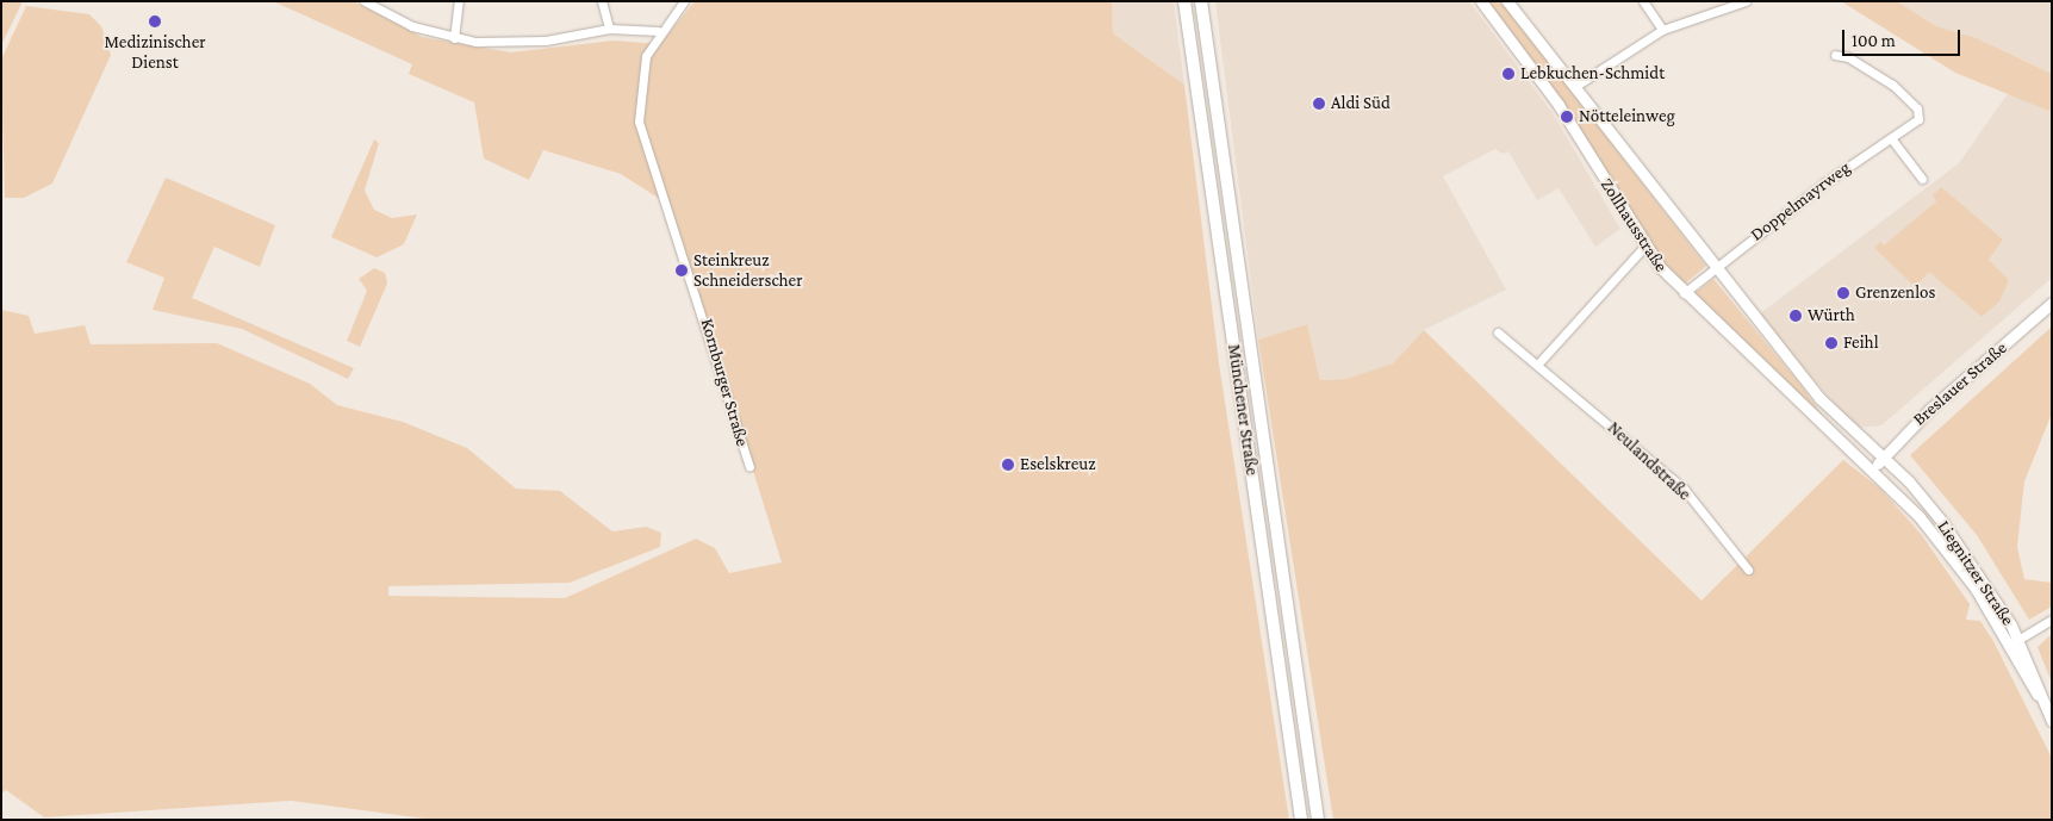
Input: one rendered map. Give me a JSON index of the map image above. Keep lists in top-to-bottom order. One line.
{"streets":{"main road":["Zollhausstraße","Breslauer Straße","Münchener Straße","Liegnitzer Straße"],"street":["Doppelmayrweg","Kornburger Straße","Neulandstraße"]},"crossings":[["Doppelmayrweg","Zollhausstraße"],["Zollhausstraße","Breslauer Straße"],["Zollhausstraße","Liegnitzer Straße"],["Breslauer Straße","Liegnitzer Straße"]],"places":["Medizinischer Dienst","Lebkuchen-Schmidt","Aldi Süd","Nötteleinweg","Steinkreuz Schneiderscher","Grenzenlos","Würth","Feihl","Eselskreuz"],"scale_bar":"100 m"}
